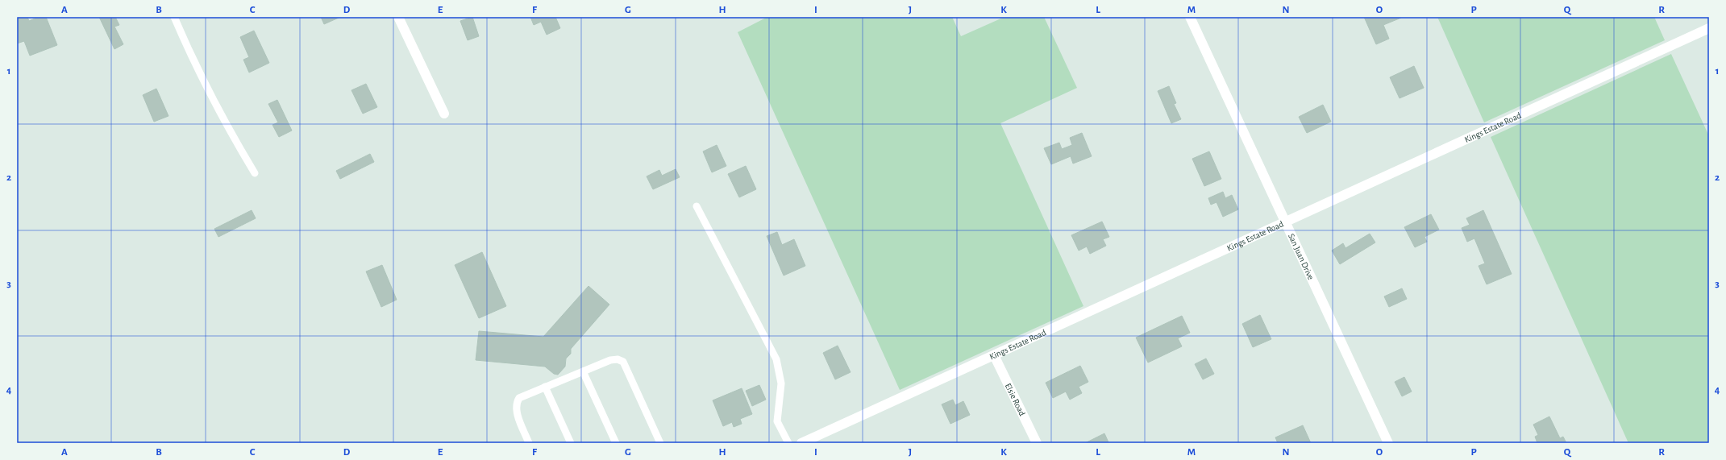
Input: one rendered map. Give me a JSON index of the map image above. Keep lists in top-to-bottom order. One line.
{"streets":{"street":["Kings Estate Road","San Juan Drive","Elsie Road"]},"crossings":[["Kings Estate Road","San Juan Drive"],["Kings Estate Road","Elsie Road"]],"grid":{"columns":["A","B","C","D","E","F","G","H","I","J","K","L","M","N","O","P","Q","R"],"rows":["1","2","3","4"]}}
